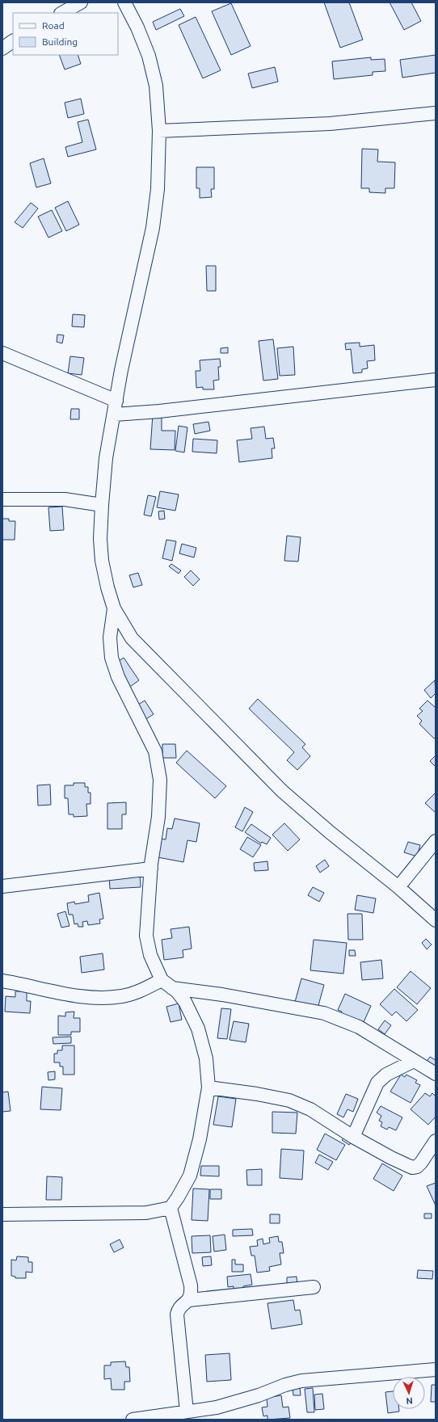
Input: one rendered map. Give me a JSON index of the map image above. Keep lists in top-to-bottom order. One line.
{"legend":["Road","Building"],"north":"bottom"}
